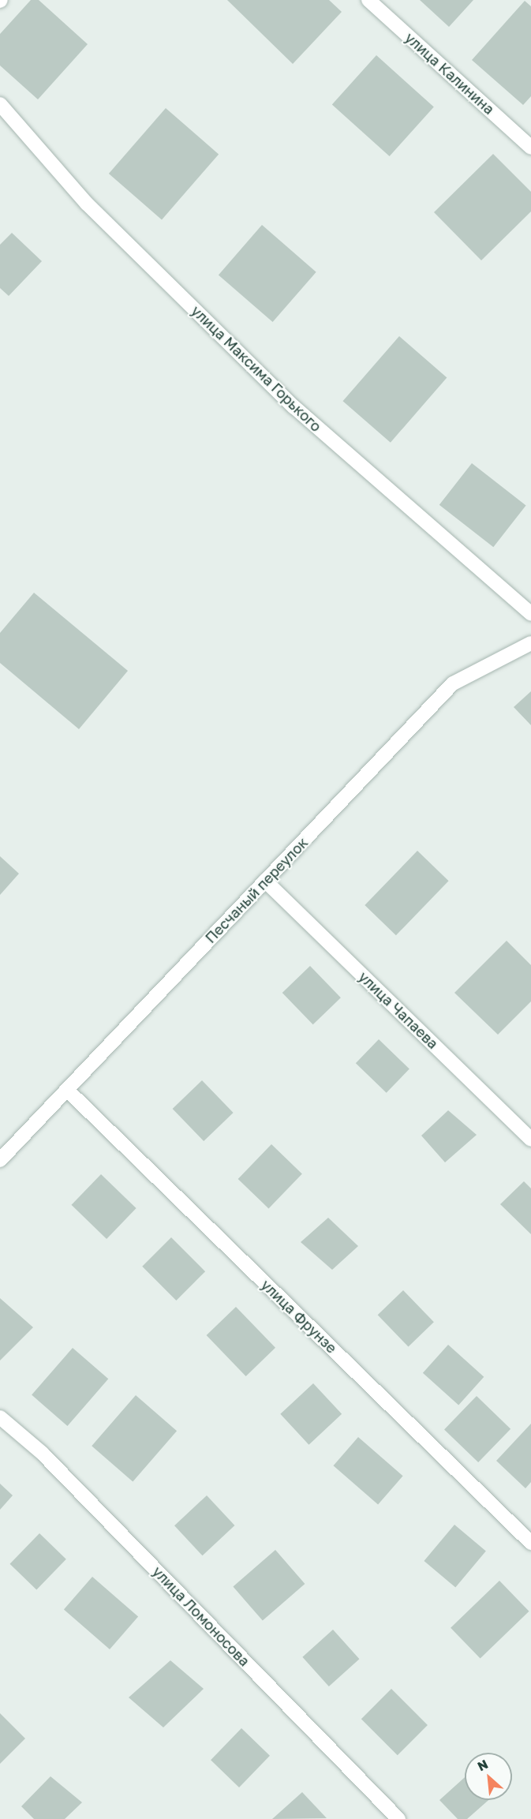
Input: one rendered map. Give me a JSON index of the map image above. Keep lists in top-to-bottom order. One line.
{"streets":{"street":["улица Калинина","улица Максима Горького","Песчаный переулок","улица Чапаева","улица Фрунзе","улица Ломоносова"]},"crossings":[["Песчаный переулок","улица Чапаева"],["Песчаный переулок","улица Фрунзе"]],"north":"top left"}
